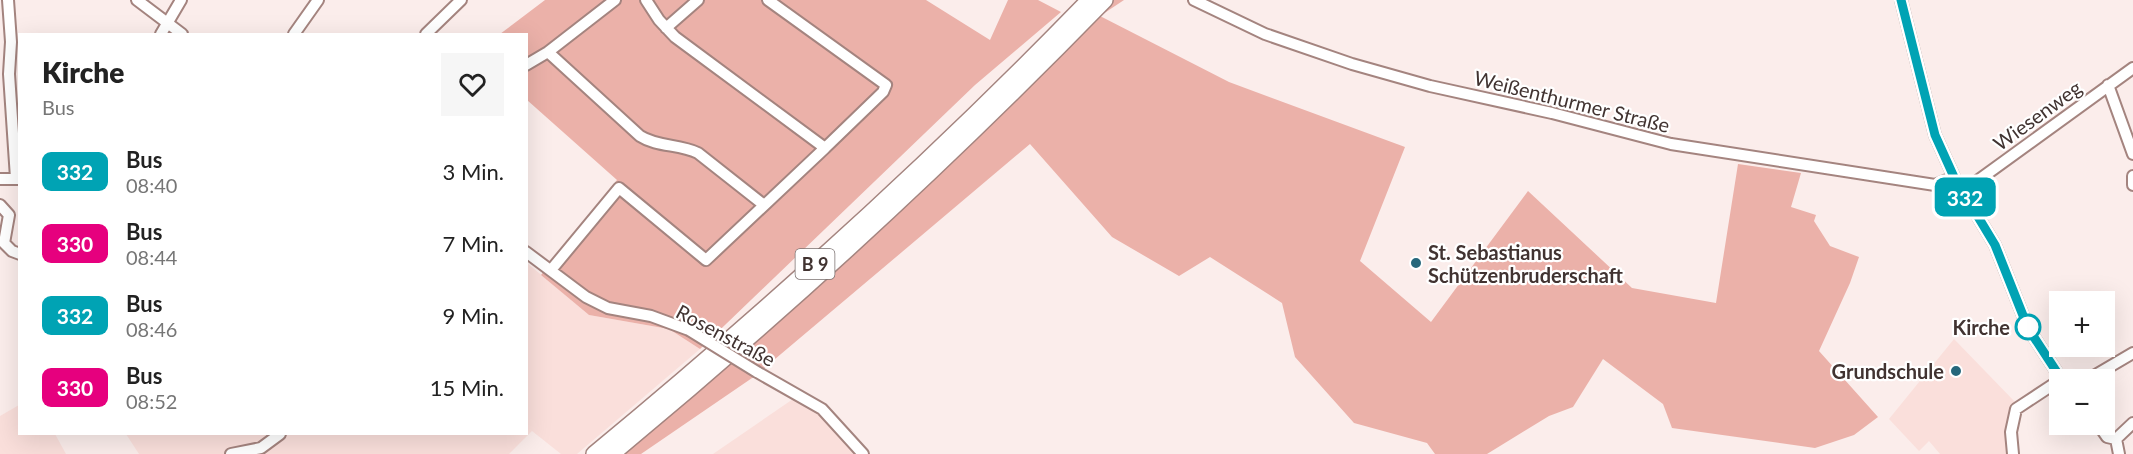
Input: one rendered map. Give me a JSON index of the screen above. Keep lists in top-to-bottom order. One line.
{"streets":{"highway":["B 9"],"street":["Weißenthurmer Straße","Wiesenweg","Rosenstraße"]},"places":["St. Sebastianus Schützenbruderschaft","Kirche","Grundschule"],"lines":["bus line 332"],"page":{"on_map":"332","heading":["Kirche","Bus"],"list":[{"mark":"332","name":"Bus","note":"08:40","value":"3 Min."},{"mark":"330","name":"Bus","note":"08:44","value":"7 Min."},{"mark":"332","name":"Bus","note":"08:46","value":"9 Min."},{"mark":"330","name":"Bus","note":"08:52","value":"15 Min."}],"map_buttons":["+","−"]}}
